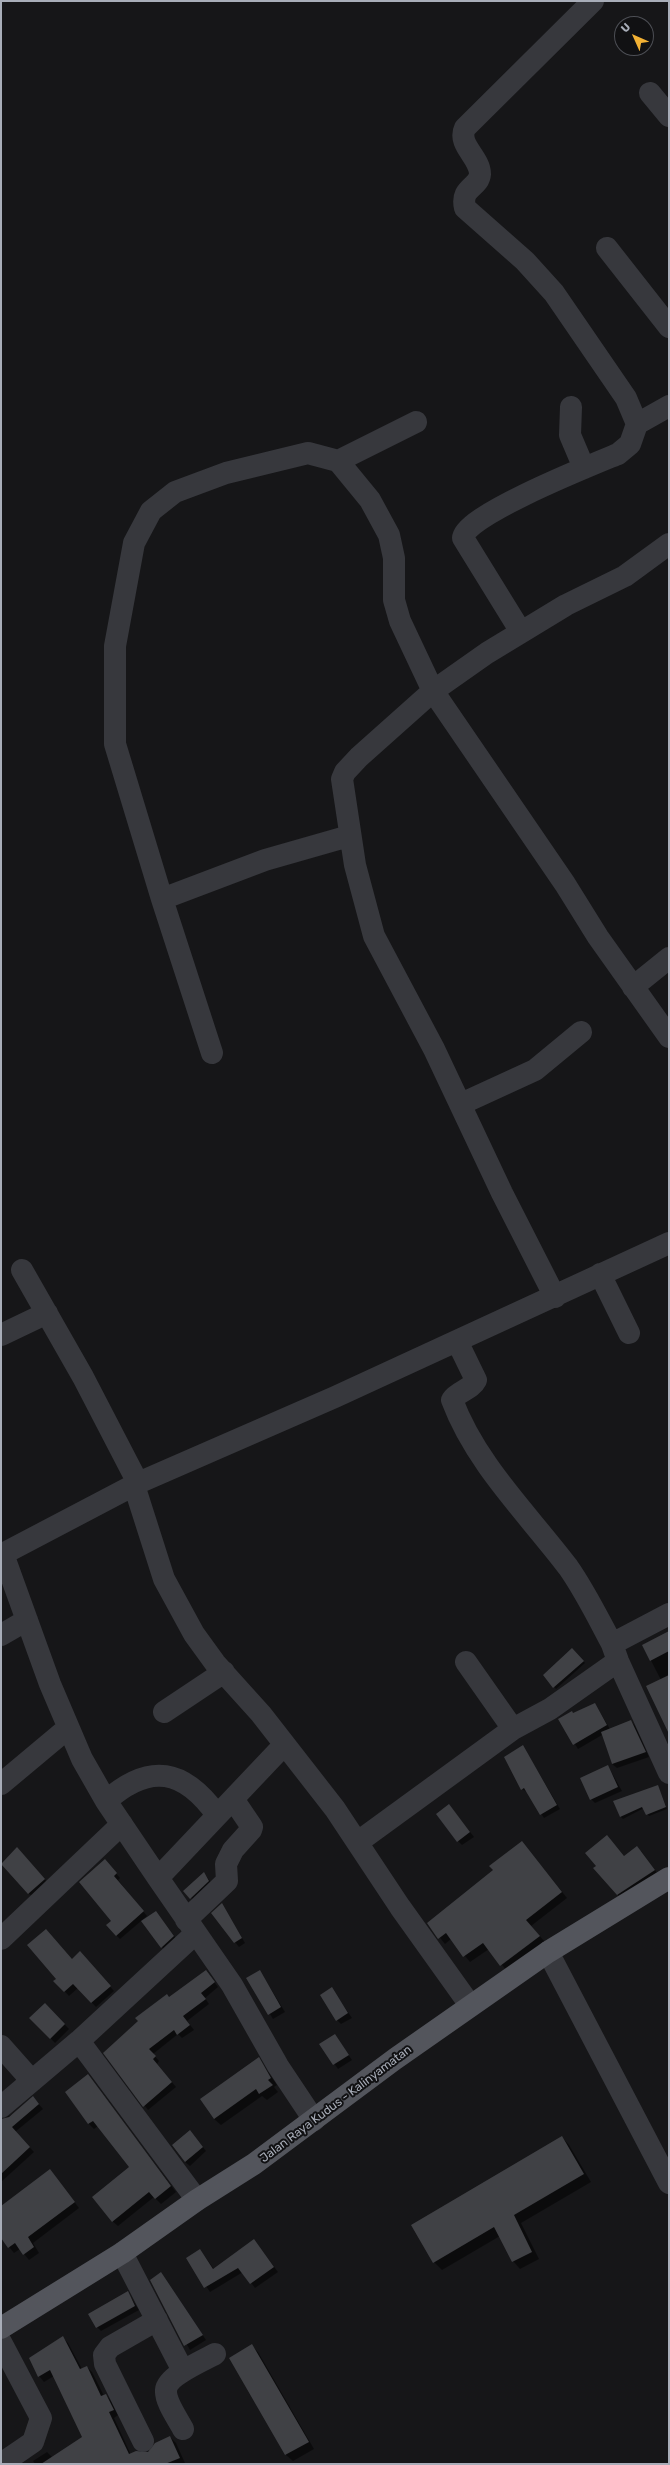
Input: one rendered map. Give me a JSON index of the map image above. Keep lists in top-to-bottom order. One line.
{"streets":{"main road":["Jalan Raya Kudus - Kalinyamatan"]},"north":"top left"}
